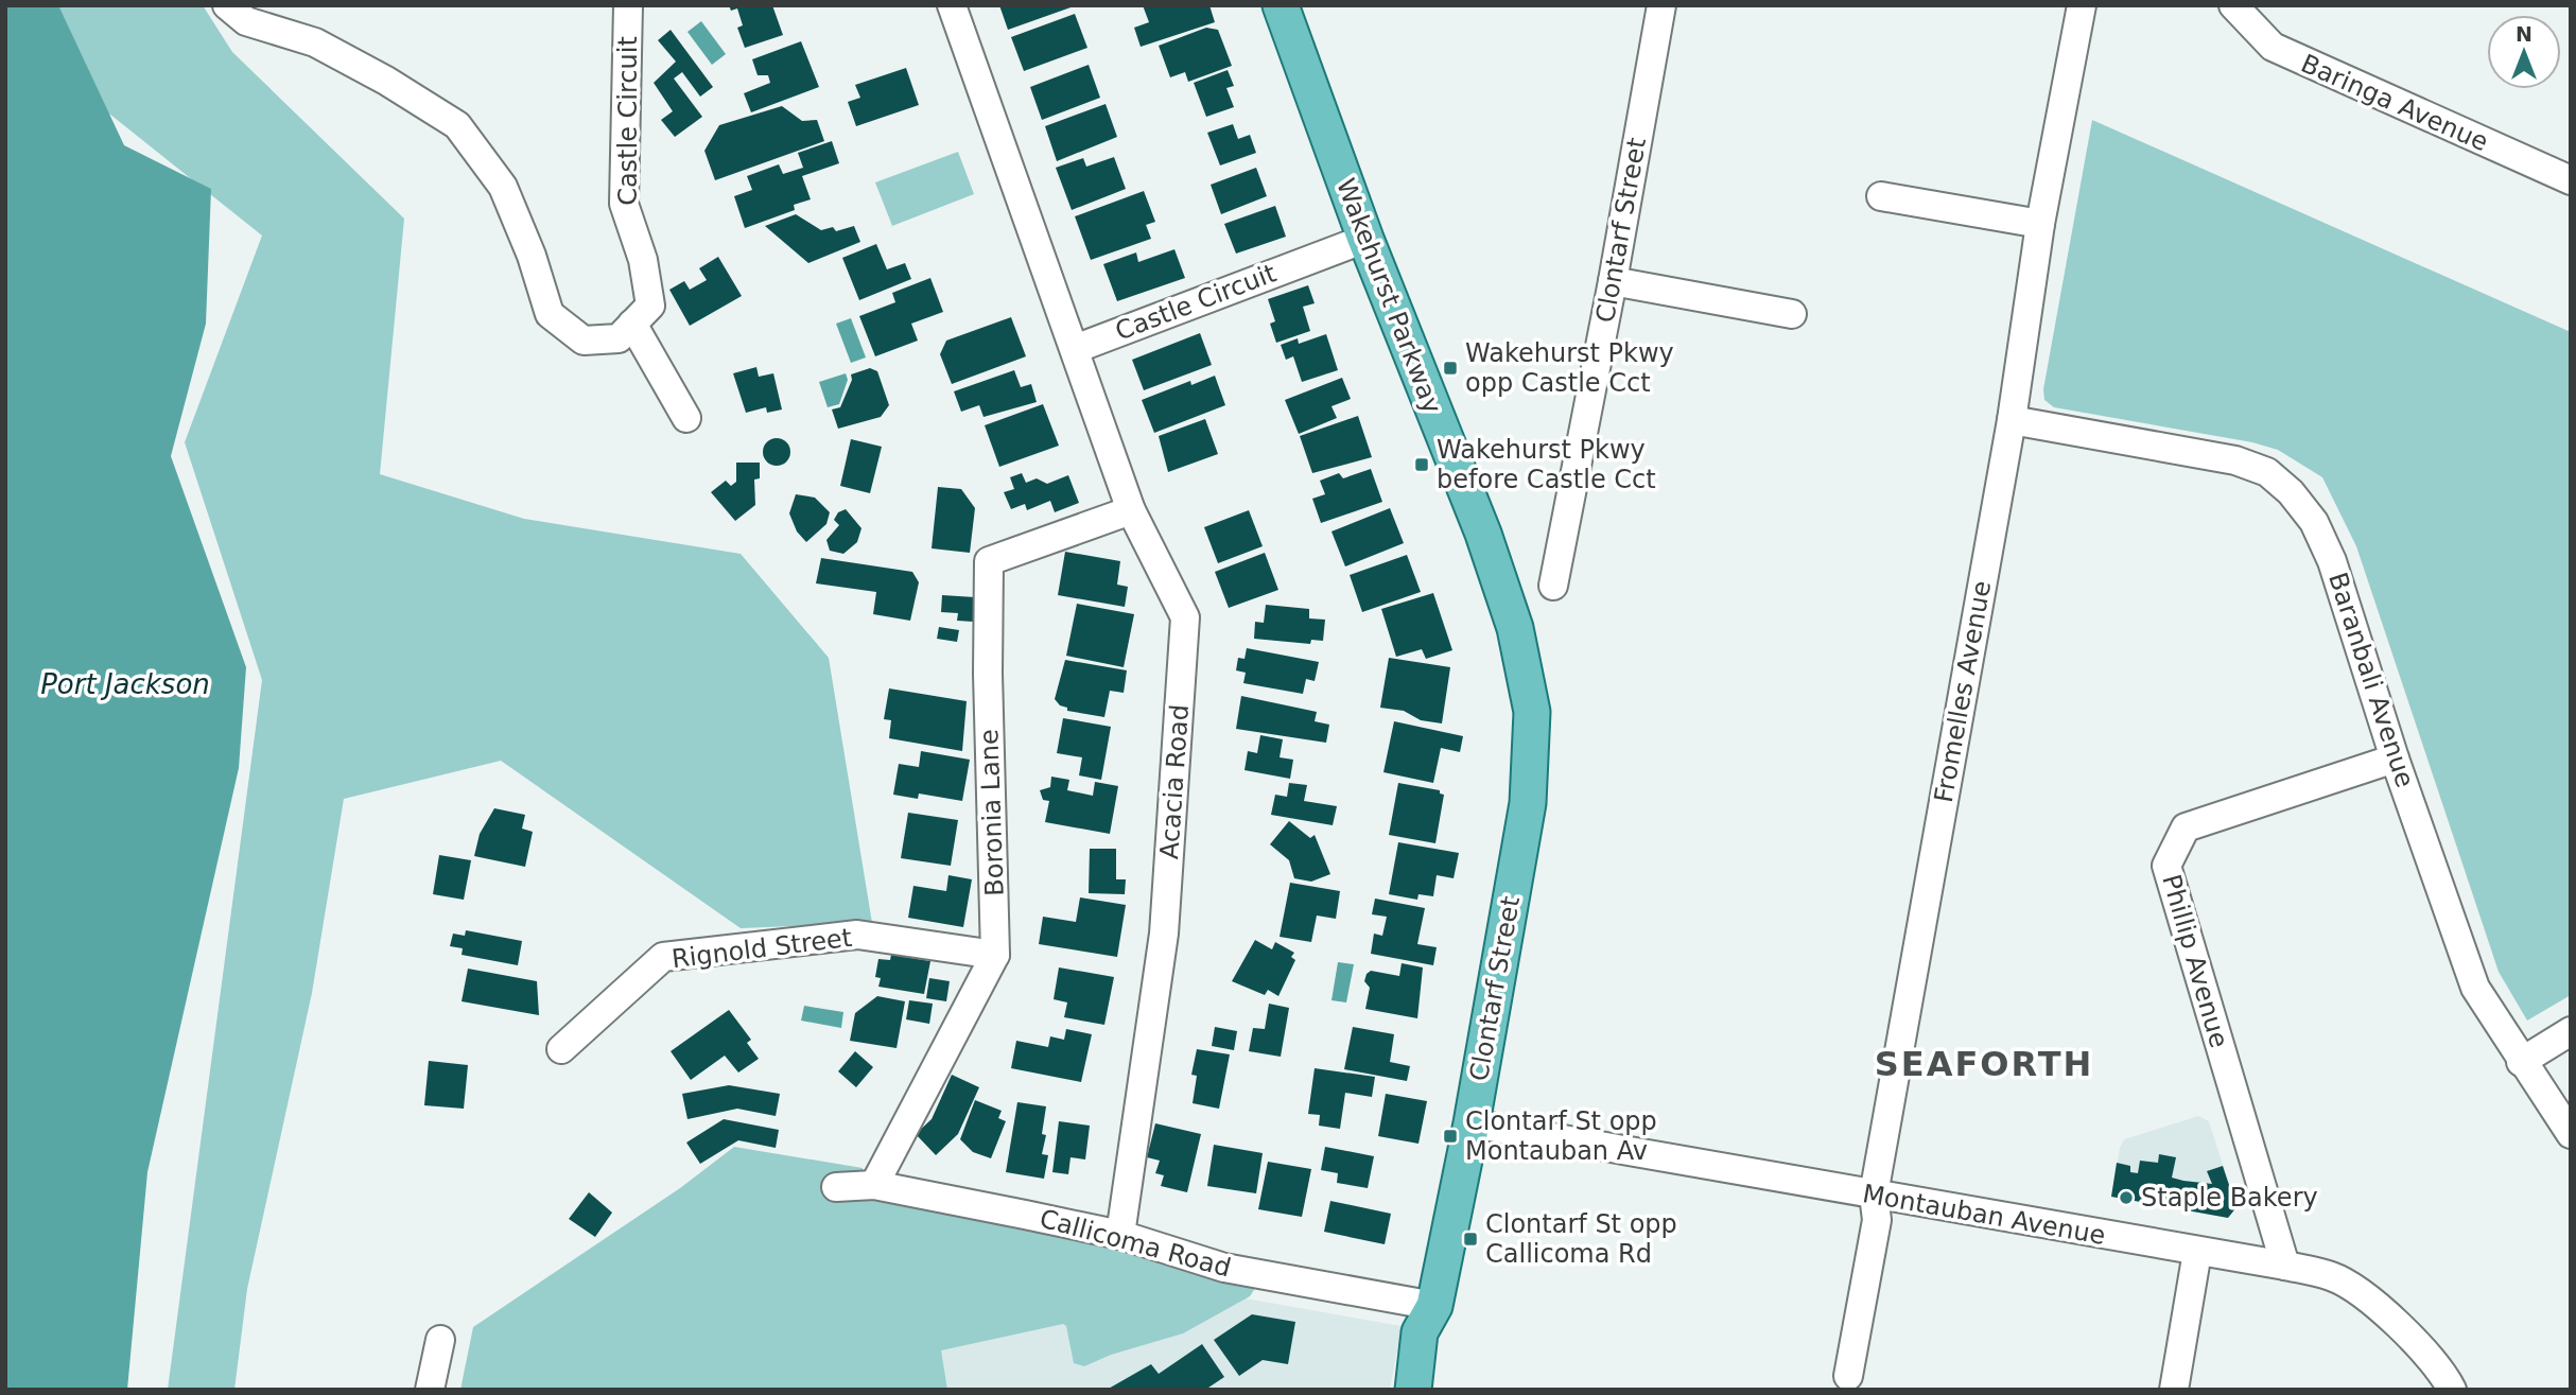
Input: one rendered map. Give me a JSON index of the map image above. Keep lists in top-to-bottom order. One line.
{"streets":{"main road":["Clontarf Street","Wakehurst Parkway"],"street":["Baringa Avenue","Castle Circuit","Baranbali Avenue","Fromelles Avenue","Acacia Road","Boronia Lane","Rignold Street","Phillip Avenue","Montauban Avenue","Callicoma Road"]},"crossings":[["Castle Circuit","Wakehurst Parkway"],["Castle Circuit","Acacia Road"],["Clontarf Street","Wakehurst Parkway"],["Clontarf Street","Montauban Avenue"],["Clontarf Street","Callicoma Road"],["Baranbali Avenue","Fromelles Avenue"],["Baranbali Avenue","Phillip Avenue"],["Fromelles Avenue","Montauban Avenue"],["Acacia Road","Boronia Lane"],["Acacia Road","Callicoma Road"],["Boronia Lane","Rignold Street"],["Boronia Lane","Callicoma Road"],["Phillip Avenue","Montauban Avenue"]],"districts":["SEAFORTH"],"water":["Port Jackson"],"places":{"transit":["Wakehurst Pkwy opp Castle Cct","Wakehurst Pkwy before Castle Cct","Clontarf St opp Montauban Av","Clontarf St opp Callicoma Rd"],"other":["Staple Bakery"]},"north":"top"}
